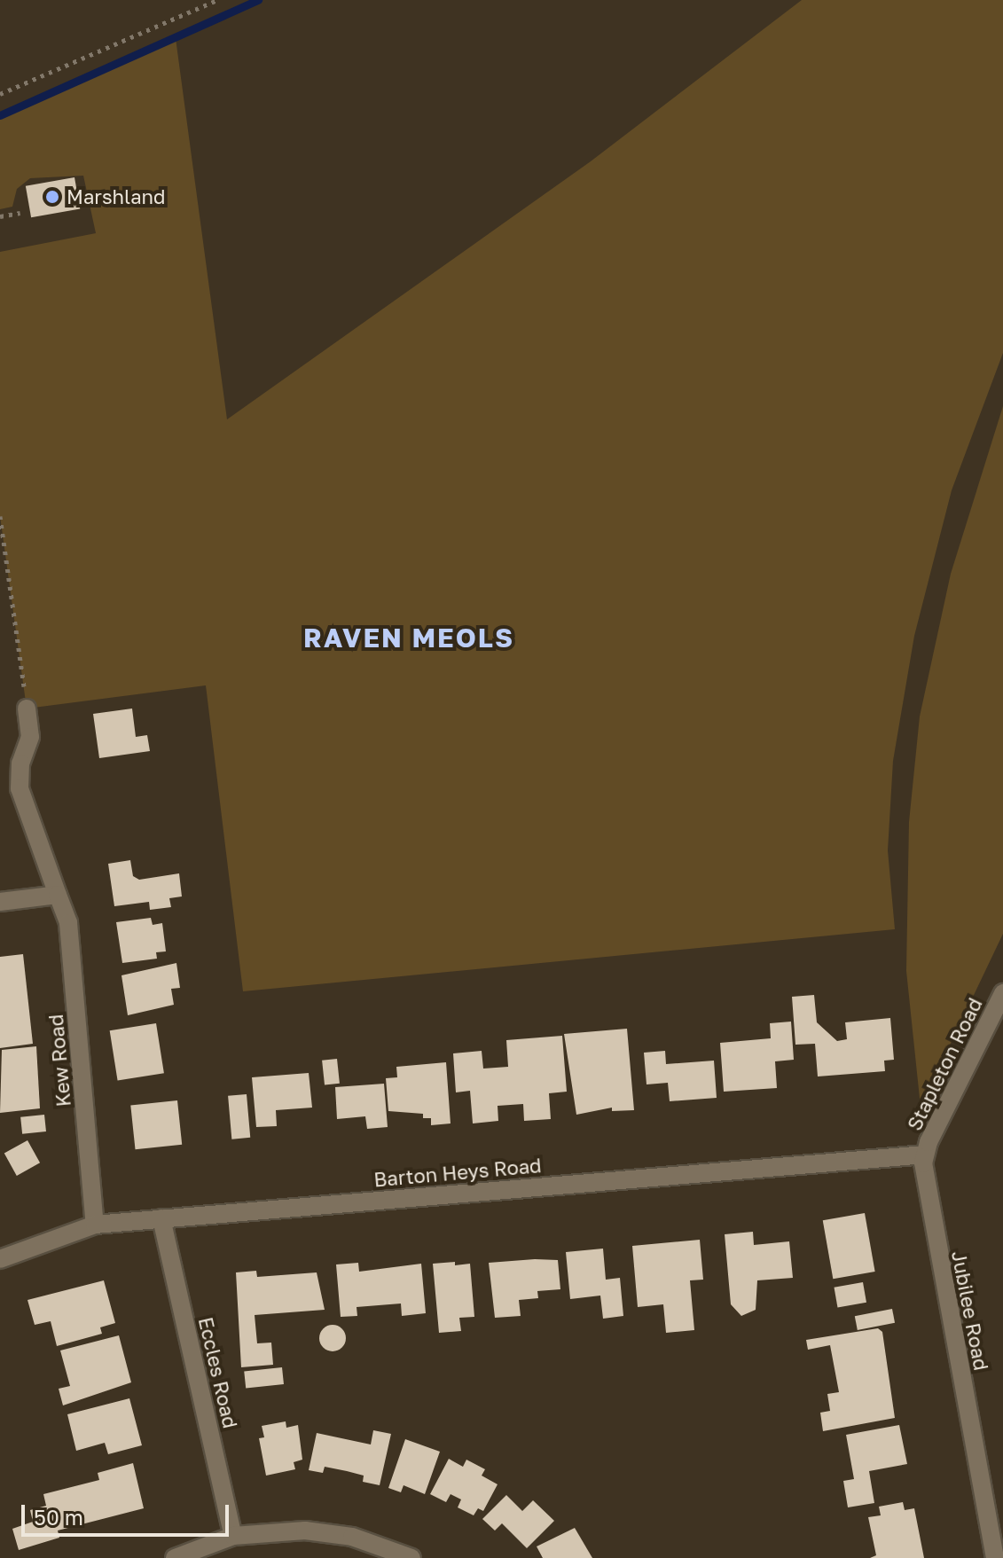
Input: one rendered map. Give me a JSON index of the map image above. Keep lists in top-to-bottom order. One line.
{"streets":{"street":["Kew Road","Stapleton Road","Barton Heys Road","Jubilee Road","Eccles Road"]},"crossings":[["Kew Road","Barton Heys Road"],["Stapleton Road","Barton Heys Road"],["Stapleton Road","Jubilee Road"],["Barton Heys Road","Jubilee Road"],["Barton Heys Road","Eccles Road"]],"districts":["RAVEN MEOLS"],"places":["Marshland"],"scale_bar":"50 m"}
